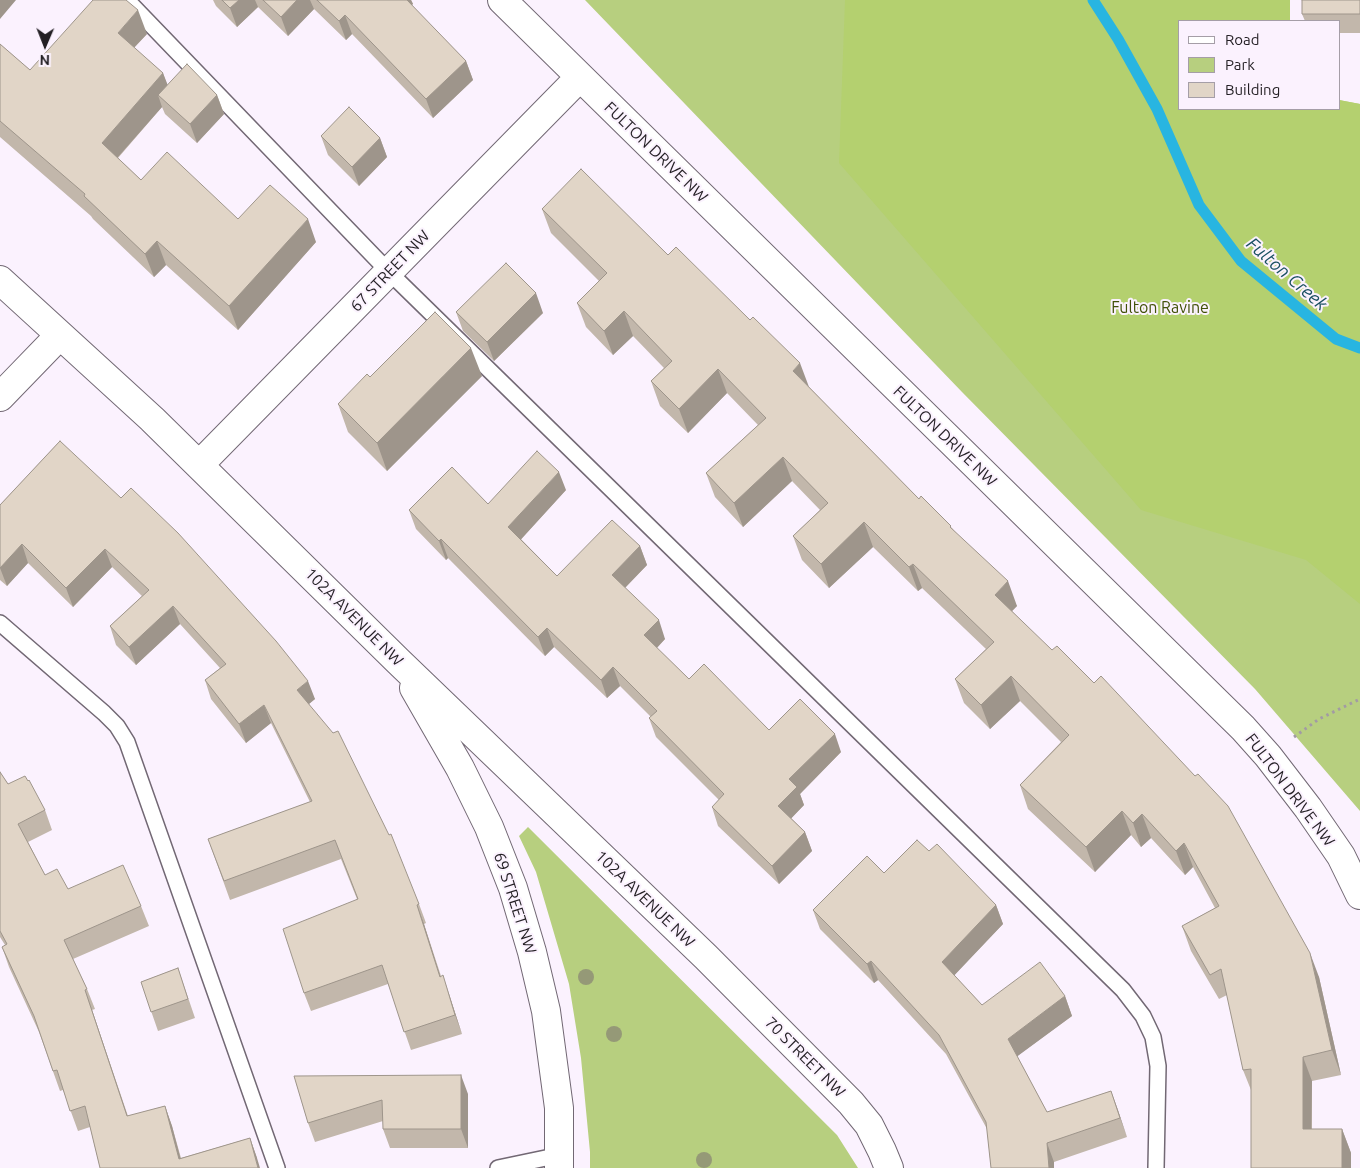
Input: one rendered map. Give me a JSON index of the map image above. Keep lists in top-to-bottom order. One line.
{"streets":{"street":["FULTON DRIVE NW","67 STREET NW","102A AVENUE NW","69 STREET NW","70 STREET NW"]},"crossings":[["FULTON DRIVE NW","67 STREET NW"],["67 STREET NW","102A AVENUE NW"],["102A AVENUE NW","69 STREET NW"],["102A AVENUE NW","70 STREET NW"]],"water":["Fulton Creek"],"parks":["Fulton Ravine"],"legend":["Road","Park","Building"],"north":"bottom"}
